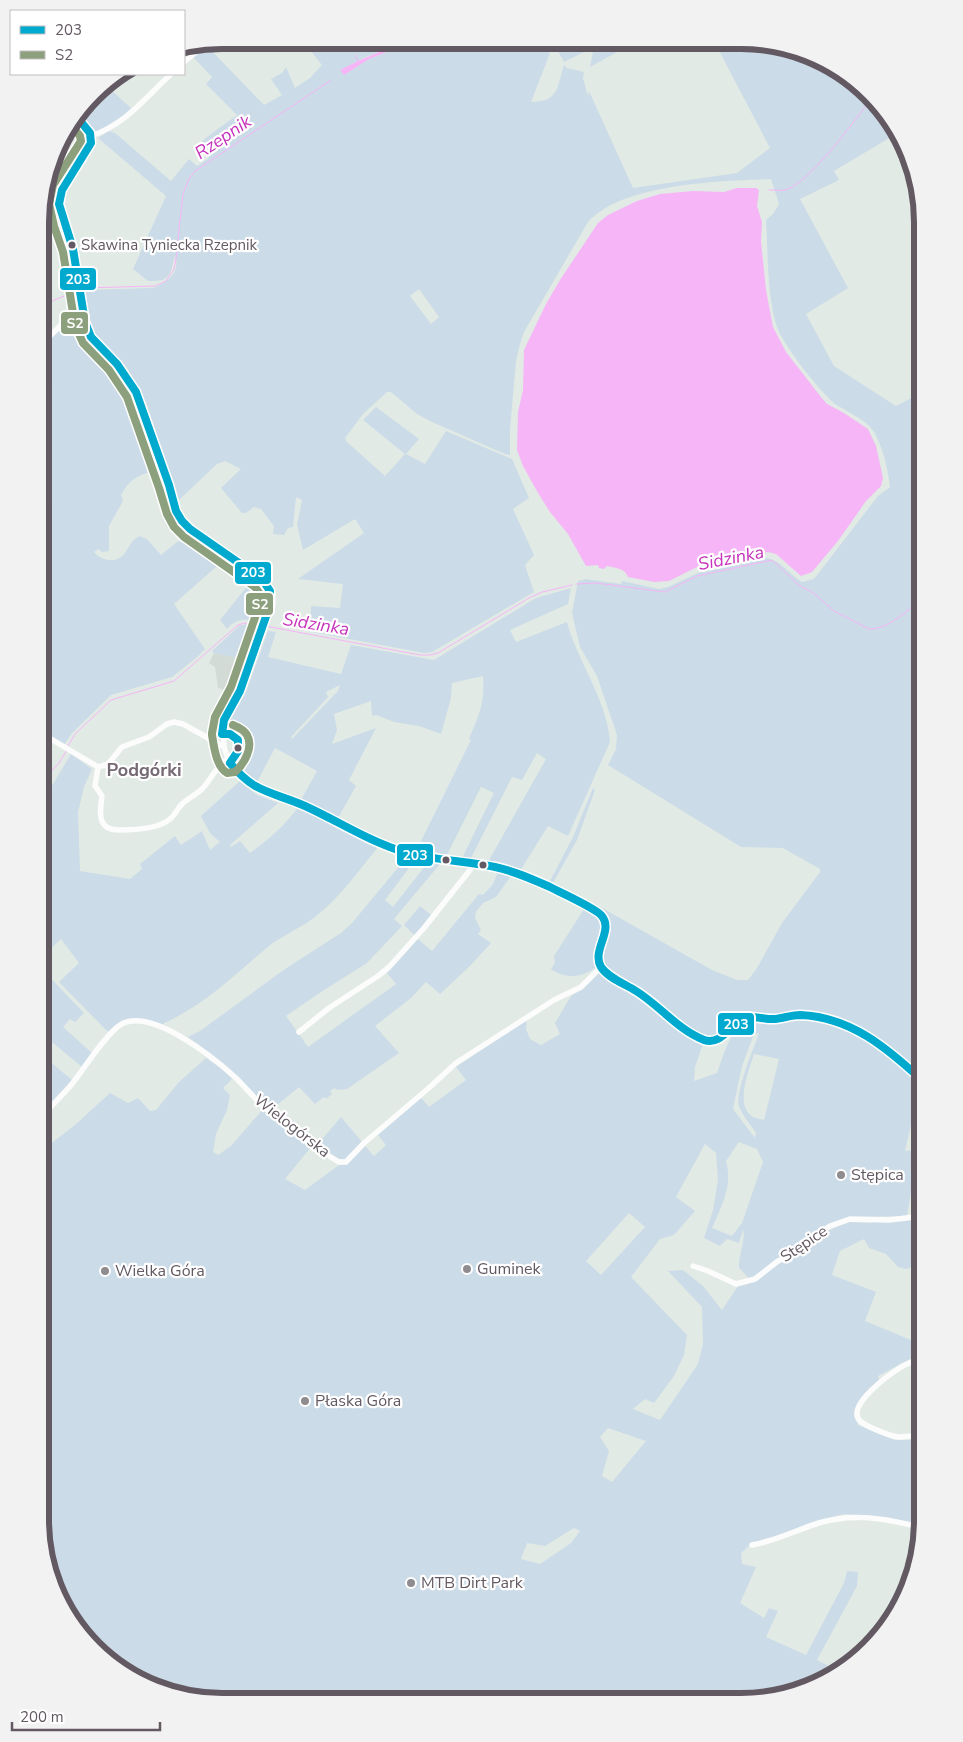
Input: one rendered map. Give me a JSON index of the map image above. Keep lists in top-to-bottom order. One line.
{"streets":{"street":["Wielogórska","Stępice"]},"districts":["Podgórki"],"water":["Rzepnik","Sidzinka"],"places":["Skawina Tyniecka Rzepnik","Stępica","Guminek","Wielka Góra","Płaska Góra","MTB Dirt Park"],"lines":["transit line 203","transit line S2"],"legend":["203","S2"],"scale_bar":"200 m"}
